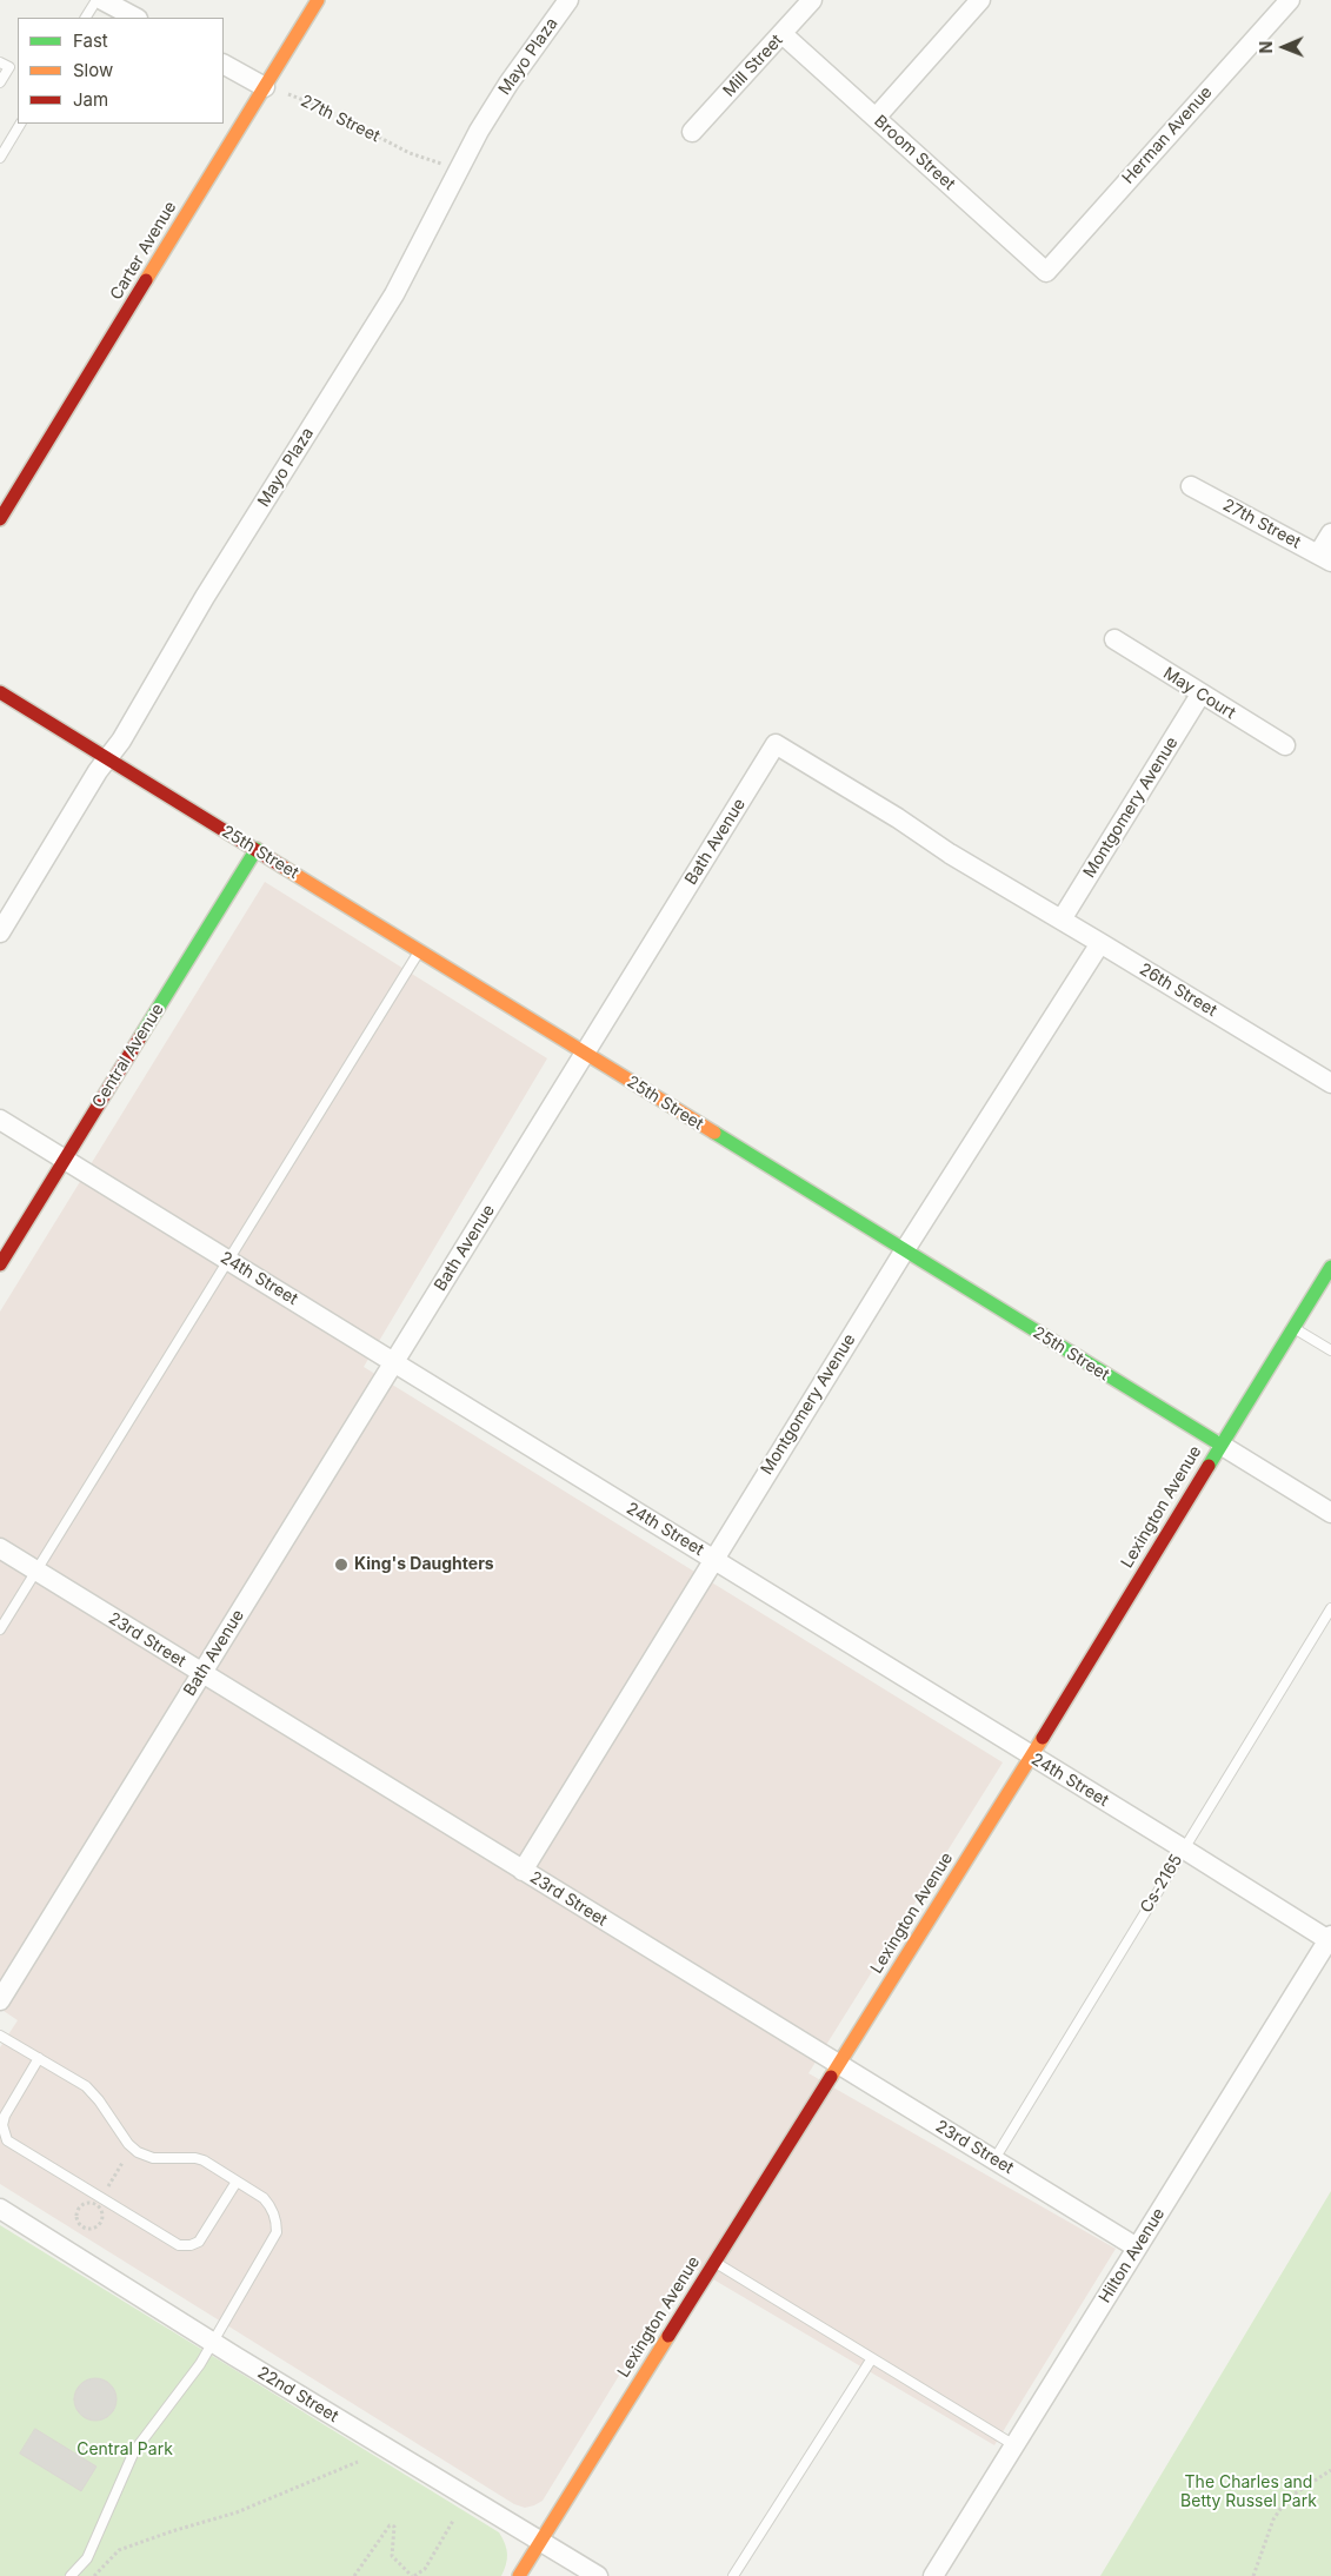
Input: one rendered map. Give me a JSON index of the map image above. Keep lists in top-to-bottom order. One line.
{"streets":{"street":["Mayo Plaza","Mill Street","27th Street","Herman Avenue","Broom Street","Carter Avenue","May Court","Montgomery Avenue","Bath Avenue","25th Street","26th Street","Central Avenue","24th Street","Lexington Avenue","23rd Street","Hilton Avenue","22nd Street"],"lane":["Cs-2165"]},"crossings":[["Mayo Plaza","27th Street"],["Mayo Plaza","25th Street"],["Mill Street","Broom Street"],["27th Street","Carter Avenue"],["Herman Avenue","Broom Street"],["May Court","Montgomery Avenue"],["Montgomery Avenue","25th Street"],["Montgomery Avenue","26th Street"],["Montgomery Avenue","24th Street"],["Montgomery Avenue","23rd Street"],["Bath Avenue","25th Street"],["Bath Avenue","26th Street"],["Bath Avenue","24th Street"],["Bath Avenue","23rd Street"],["25th Street","Central Avenue"],["25th Street","Lexington Avenue"],["Central Avenue","24th Street"],["24th Street","Lexington Avenue"],["24th Street","Cs-2165"],["24th Street","Hilton Avenue"],["Lexington Avenue","23rd Street"],["Lexington Avenue","22nd Street"],["23rd Street","Cs-2165"],["23rd Street","Hilton Avenue"]],"parks":["Central Park","The Charles and Betty Russel Park"],"places":["King's Daughters"],"legend":["Fast","Slow","Jam"],"north":"left"}
